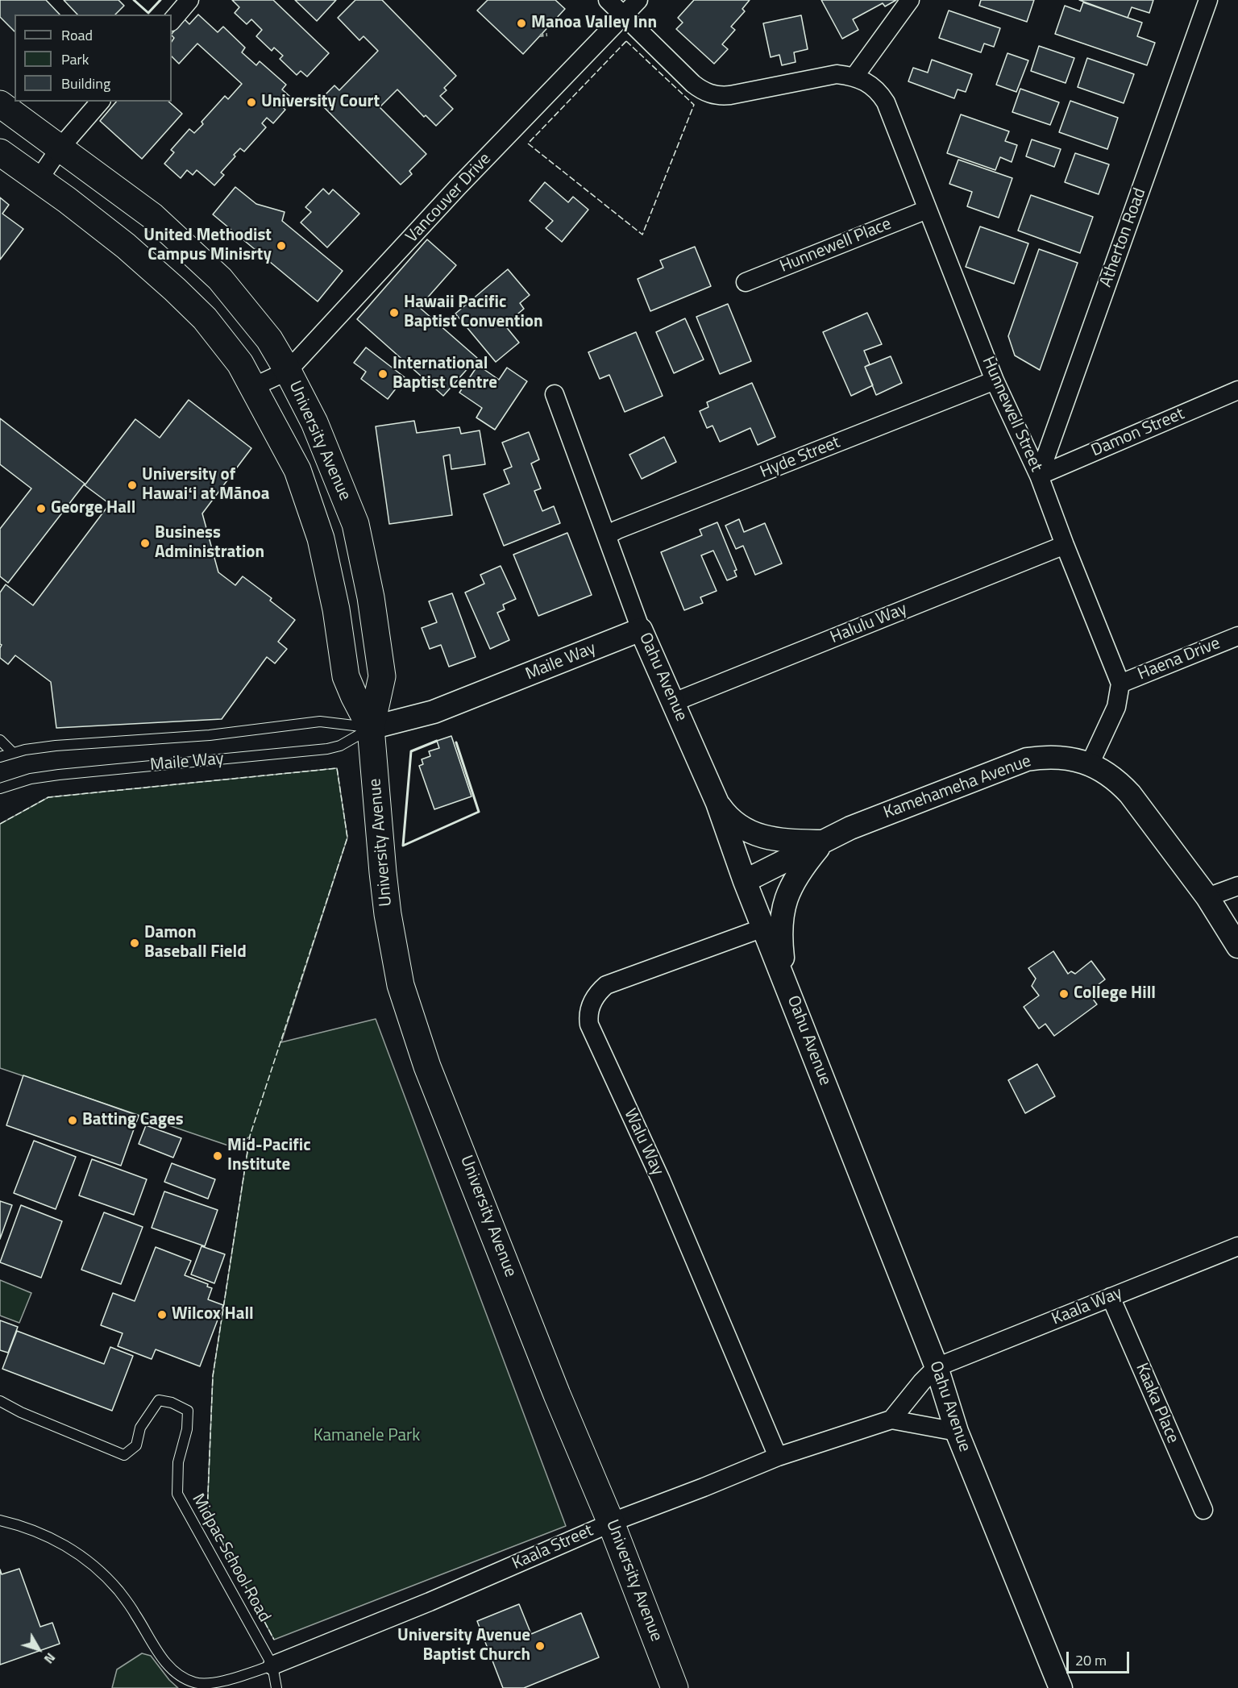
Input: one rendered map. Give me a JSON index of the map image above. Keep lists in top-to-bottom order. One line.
{"streets":{"main road":["University Avenue"],"street":["Vancouver Drive","Atherton Road","Hunnewell Place","Hunnewell Street","Damon Street","Hyde Street","Halulu Way","Haena Drive","Maile Way","Oahu Avenue","Kamehameha Avenue","Walu Way","Kaala Way","Kaaka Place","Kaala Street"],"lane":["Midpac School Road"]},"crossings":[["Vancouver Drive","Hunnewell Street"],["Vancouver Drive","University Avenue"],["Atherton Road","Hunnewell Street"],["Atherton Road","Damon Street"],["Hunnewell Place","Hunnewell Street"],["Hunnewell Street","Damon Street"],["Hunnewell Street","Hyde Street"],["Hunnewell Street","Halulu Way"],["Hunnewell Street","Haena Drive"],["University Avenue","Maile Way"],["University Avenue","Kaala Street"],["Hyde Street","Oahu Avenue"],["Halulu Way","Oahu Avenue"],["Maile Way","Oahu Avenue"],["Oahu Avenue","Kamehameha Avenue"],["Oahu Avenue","Walu Way"],["Oahu Avenue","Kaala Way"],["Oahu Avenue","Kaala Street"],["Walu Way","Kaala Street"],["Kaala Way","Kaaka Place"],["Kaala Street","Midpac School Road"]],"parks":["Kamanele Park"],"places":["Manoa Valley Inn","University Court","United Methodist Campus Minisrty","Hawaii Pacific Baptist Convention","International Baptist Centre","University of Hawaiʻi at Mānoa","George Hall","Business Administration","Damon Baseball Field","College Hill","Batting Cages","Mid-Pacific Institute","Wilcox Hall","University Avenue Baptist Church"],"legend":["Road","Park","Building"],"scale_bar":"20 m","north":"bottom right"}
